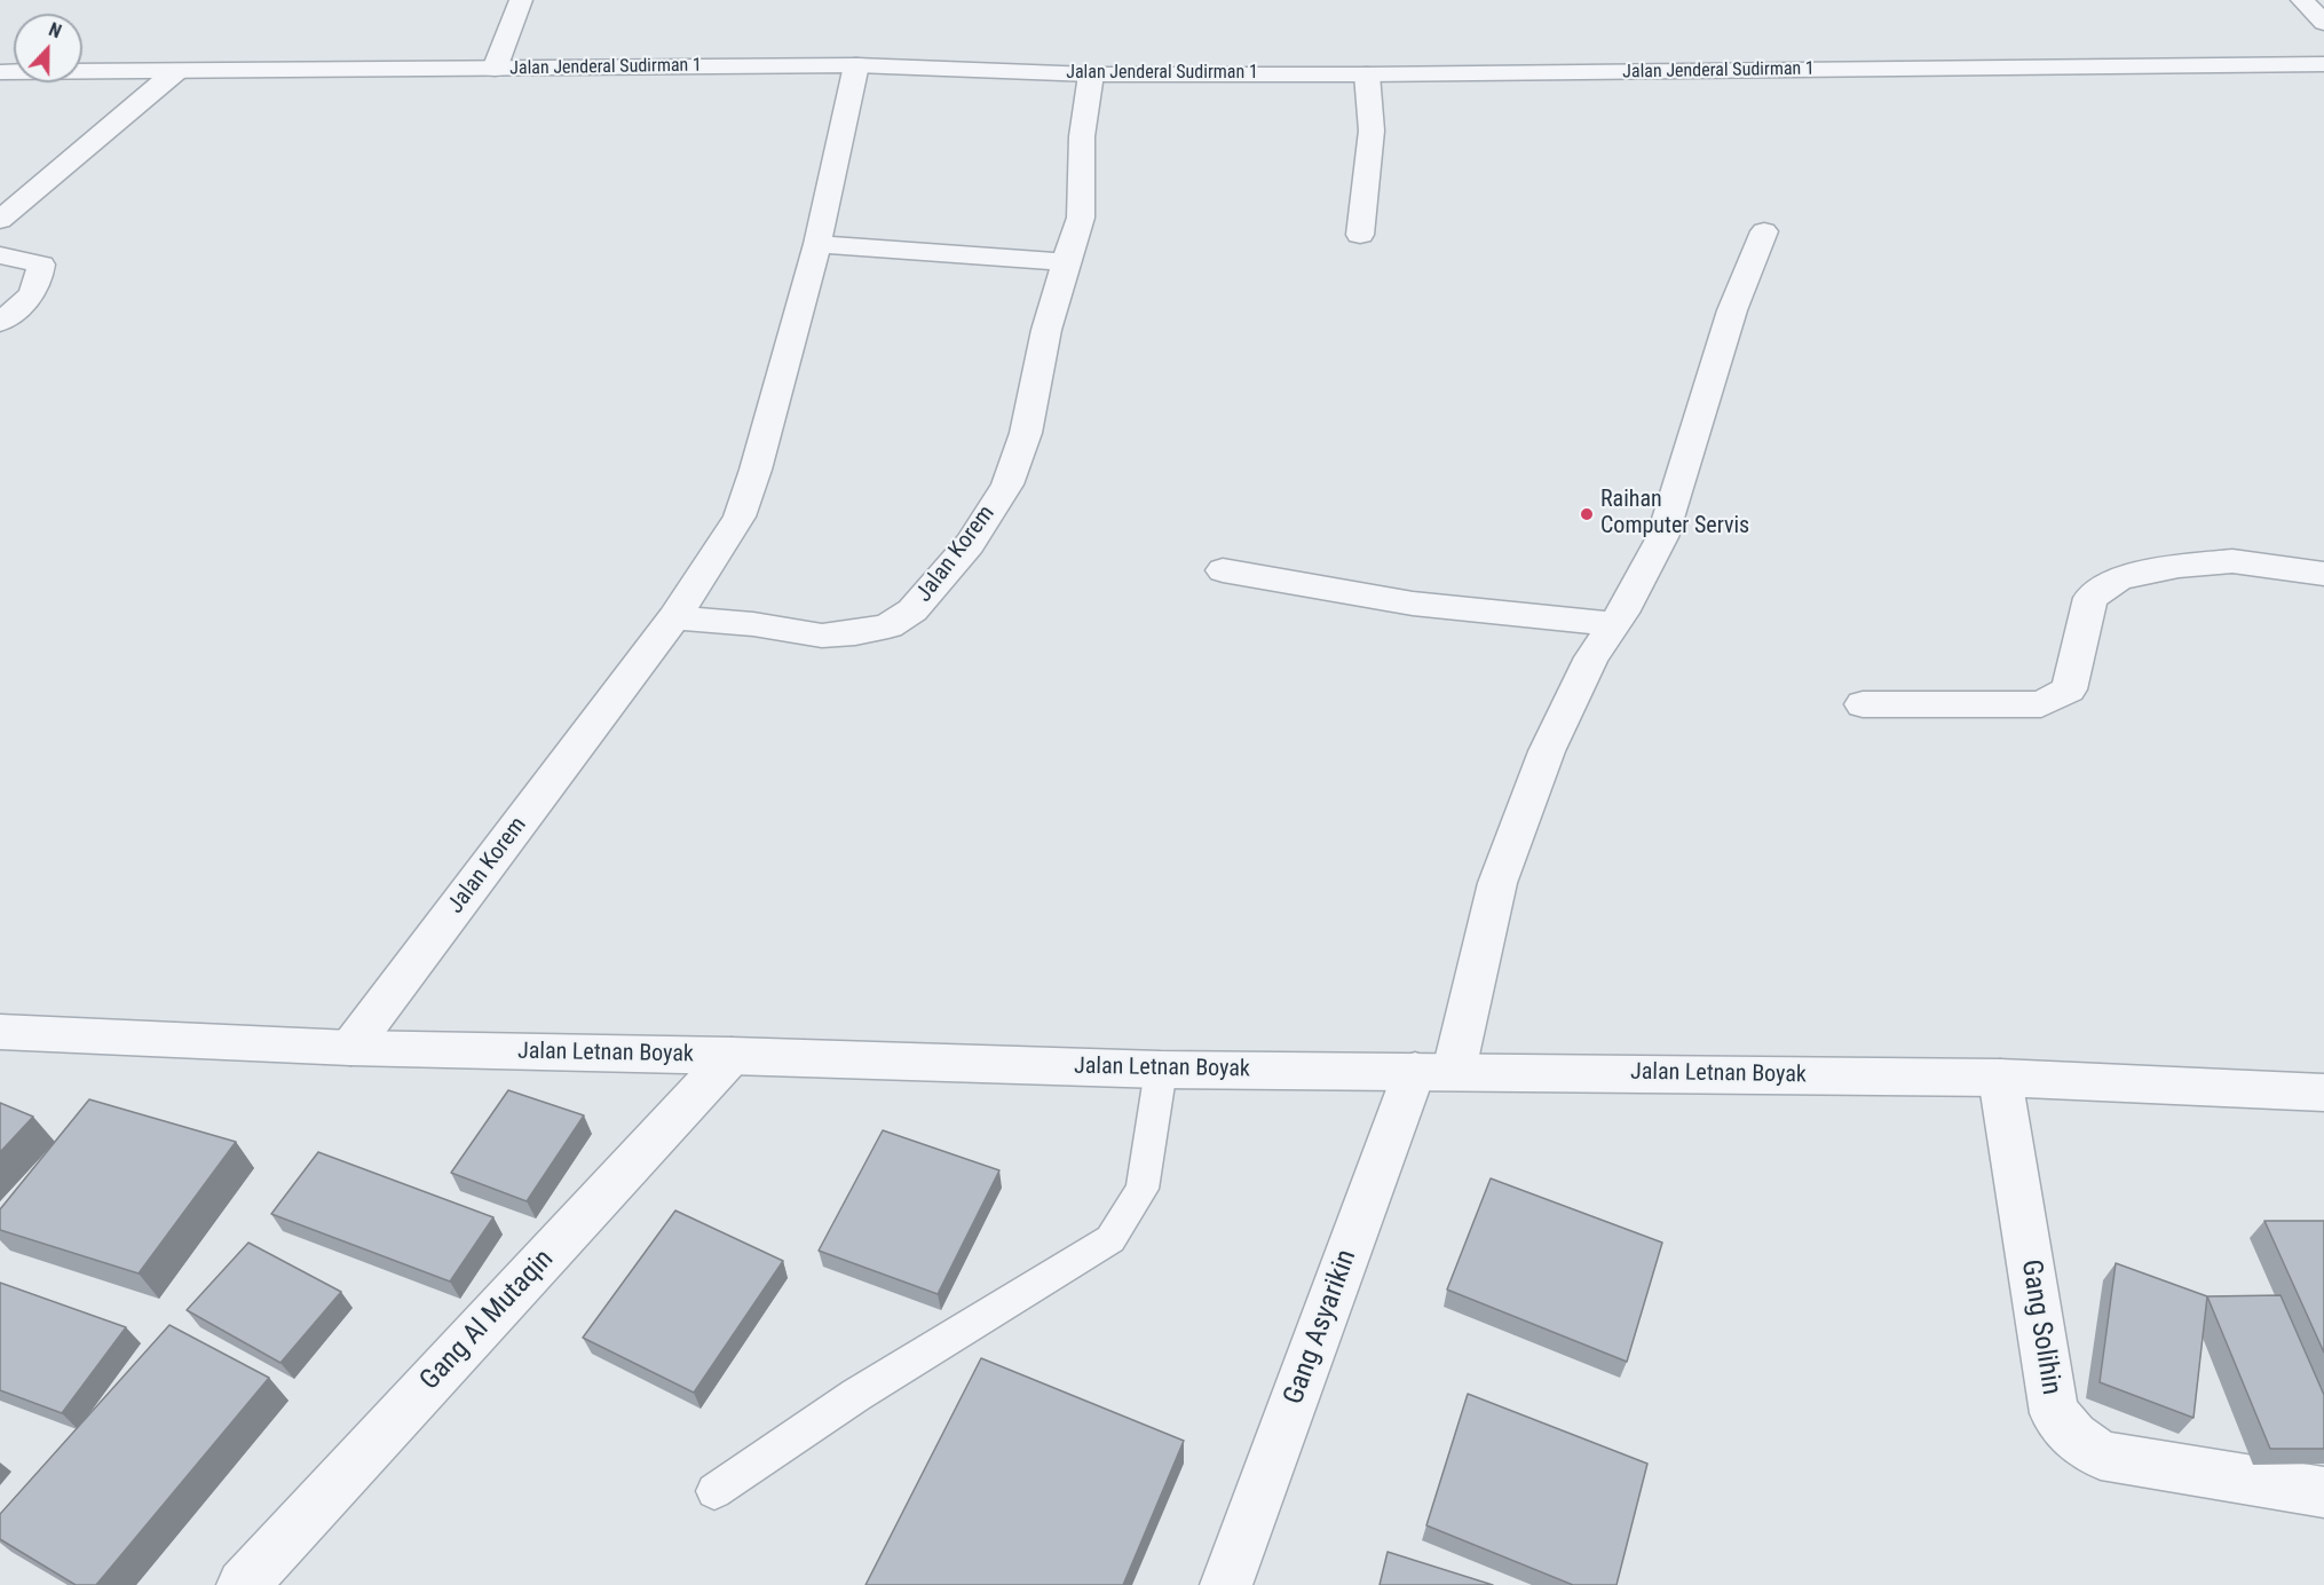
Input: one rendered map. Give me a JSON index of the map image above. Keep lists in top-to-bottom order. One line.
{"streets":{"street":["Jalan Jenderal Sudirman 1","Jalan Korem","Jalan Letnan Boyak","Gang Al Mutaqin","Gang Asyarikin","Gang Solihin"]},"crossings":[["Jalan Jenderal Sudirman 1","Jalan Korem"],["Jalan Korem","Jalan Letnan Boyak"],["Jalan Letnan Boyak","Gang Al Mutaqin"],["Jalan Letnan Boyak","Gang Asyarikin"],["Jalan Letnan Boyak","Gang Solihin"]],"places":["Raihan Computer Servis"],"north":"top"}
